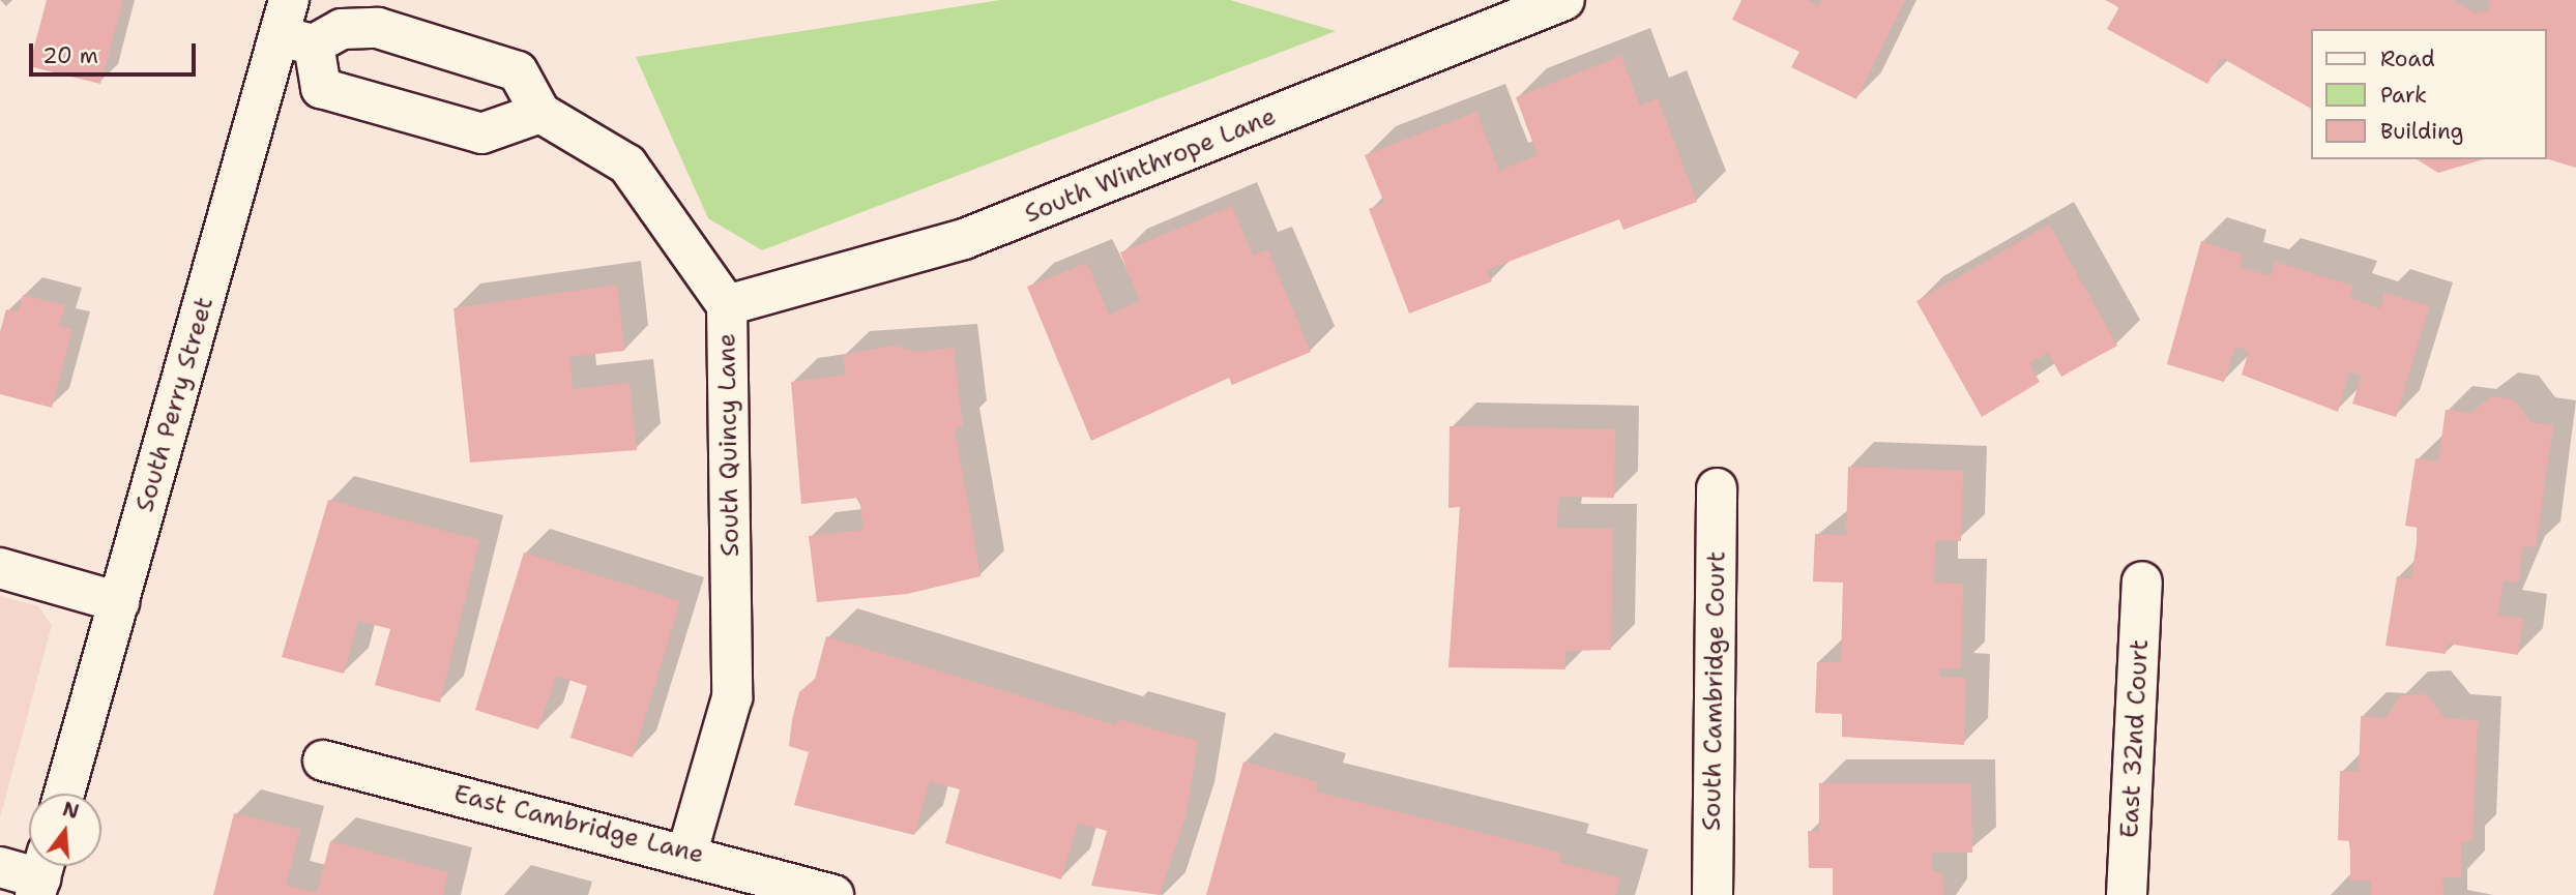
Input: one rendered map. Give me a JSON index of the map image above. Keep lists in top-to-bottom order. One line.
{"streets":{"street":["South Winthrope Lane","South Perry Street","South Quincy Lane","South Cambridge Court","East 32nd Court","East Cambridge Lane"]},"crossings":[["South Winthrope Lane","South Quincy Lane"],["South Perry Street","South Quincy Lane"],["South Quincy Lane","East Cambridge Lane"]],"legend":["Road","Park","Building"],"scale_bar":"20 m","north":"top"}
